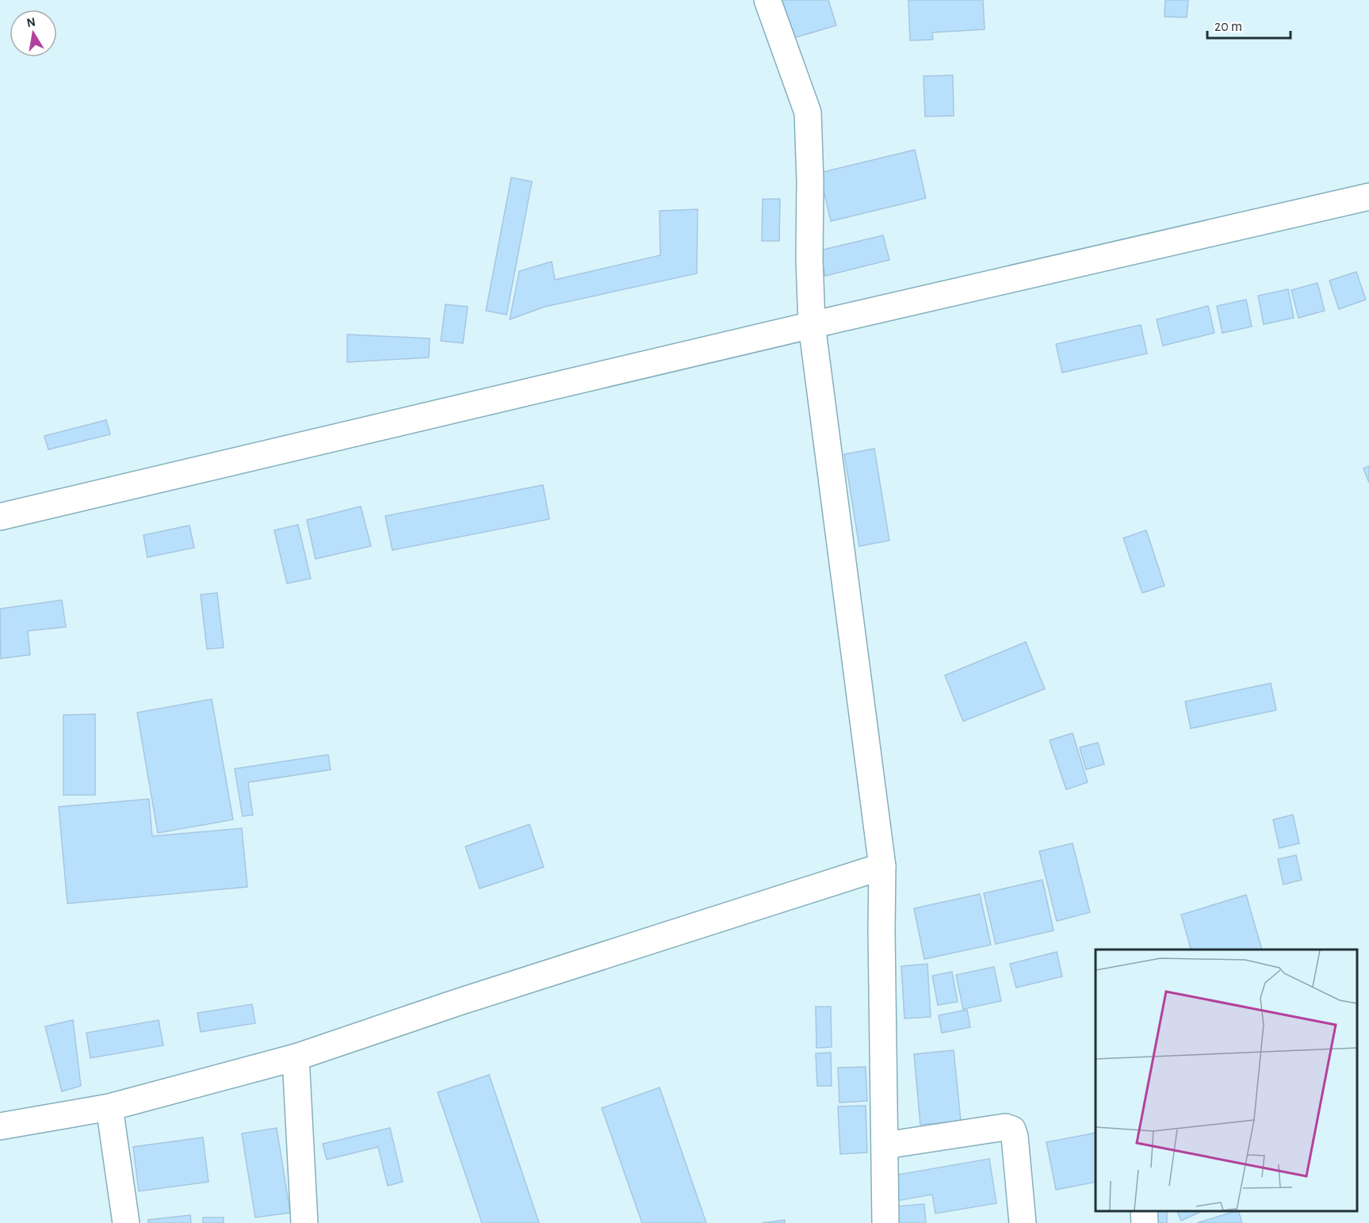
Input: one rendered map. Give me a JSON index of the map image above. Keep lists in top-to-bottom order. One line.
{"scale_bar":"20 m","north":"top"}
